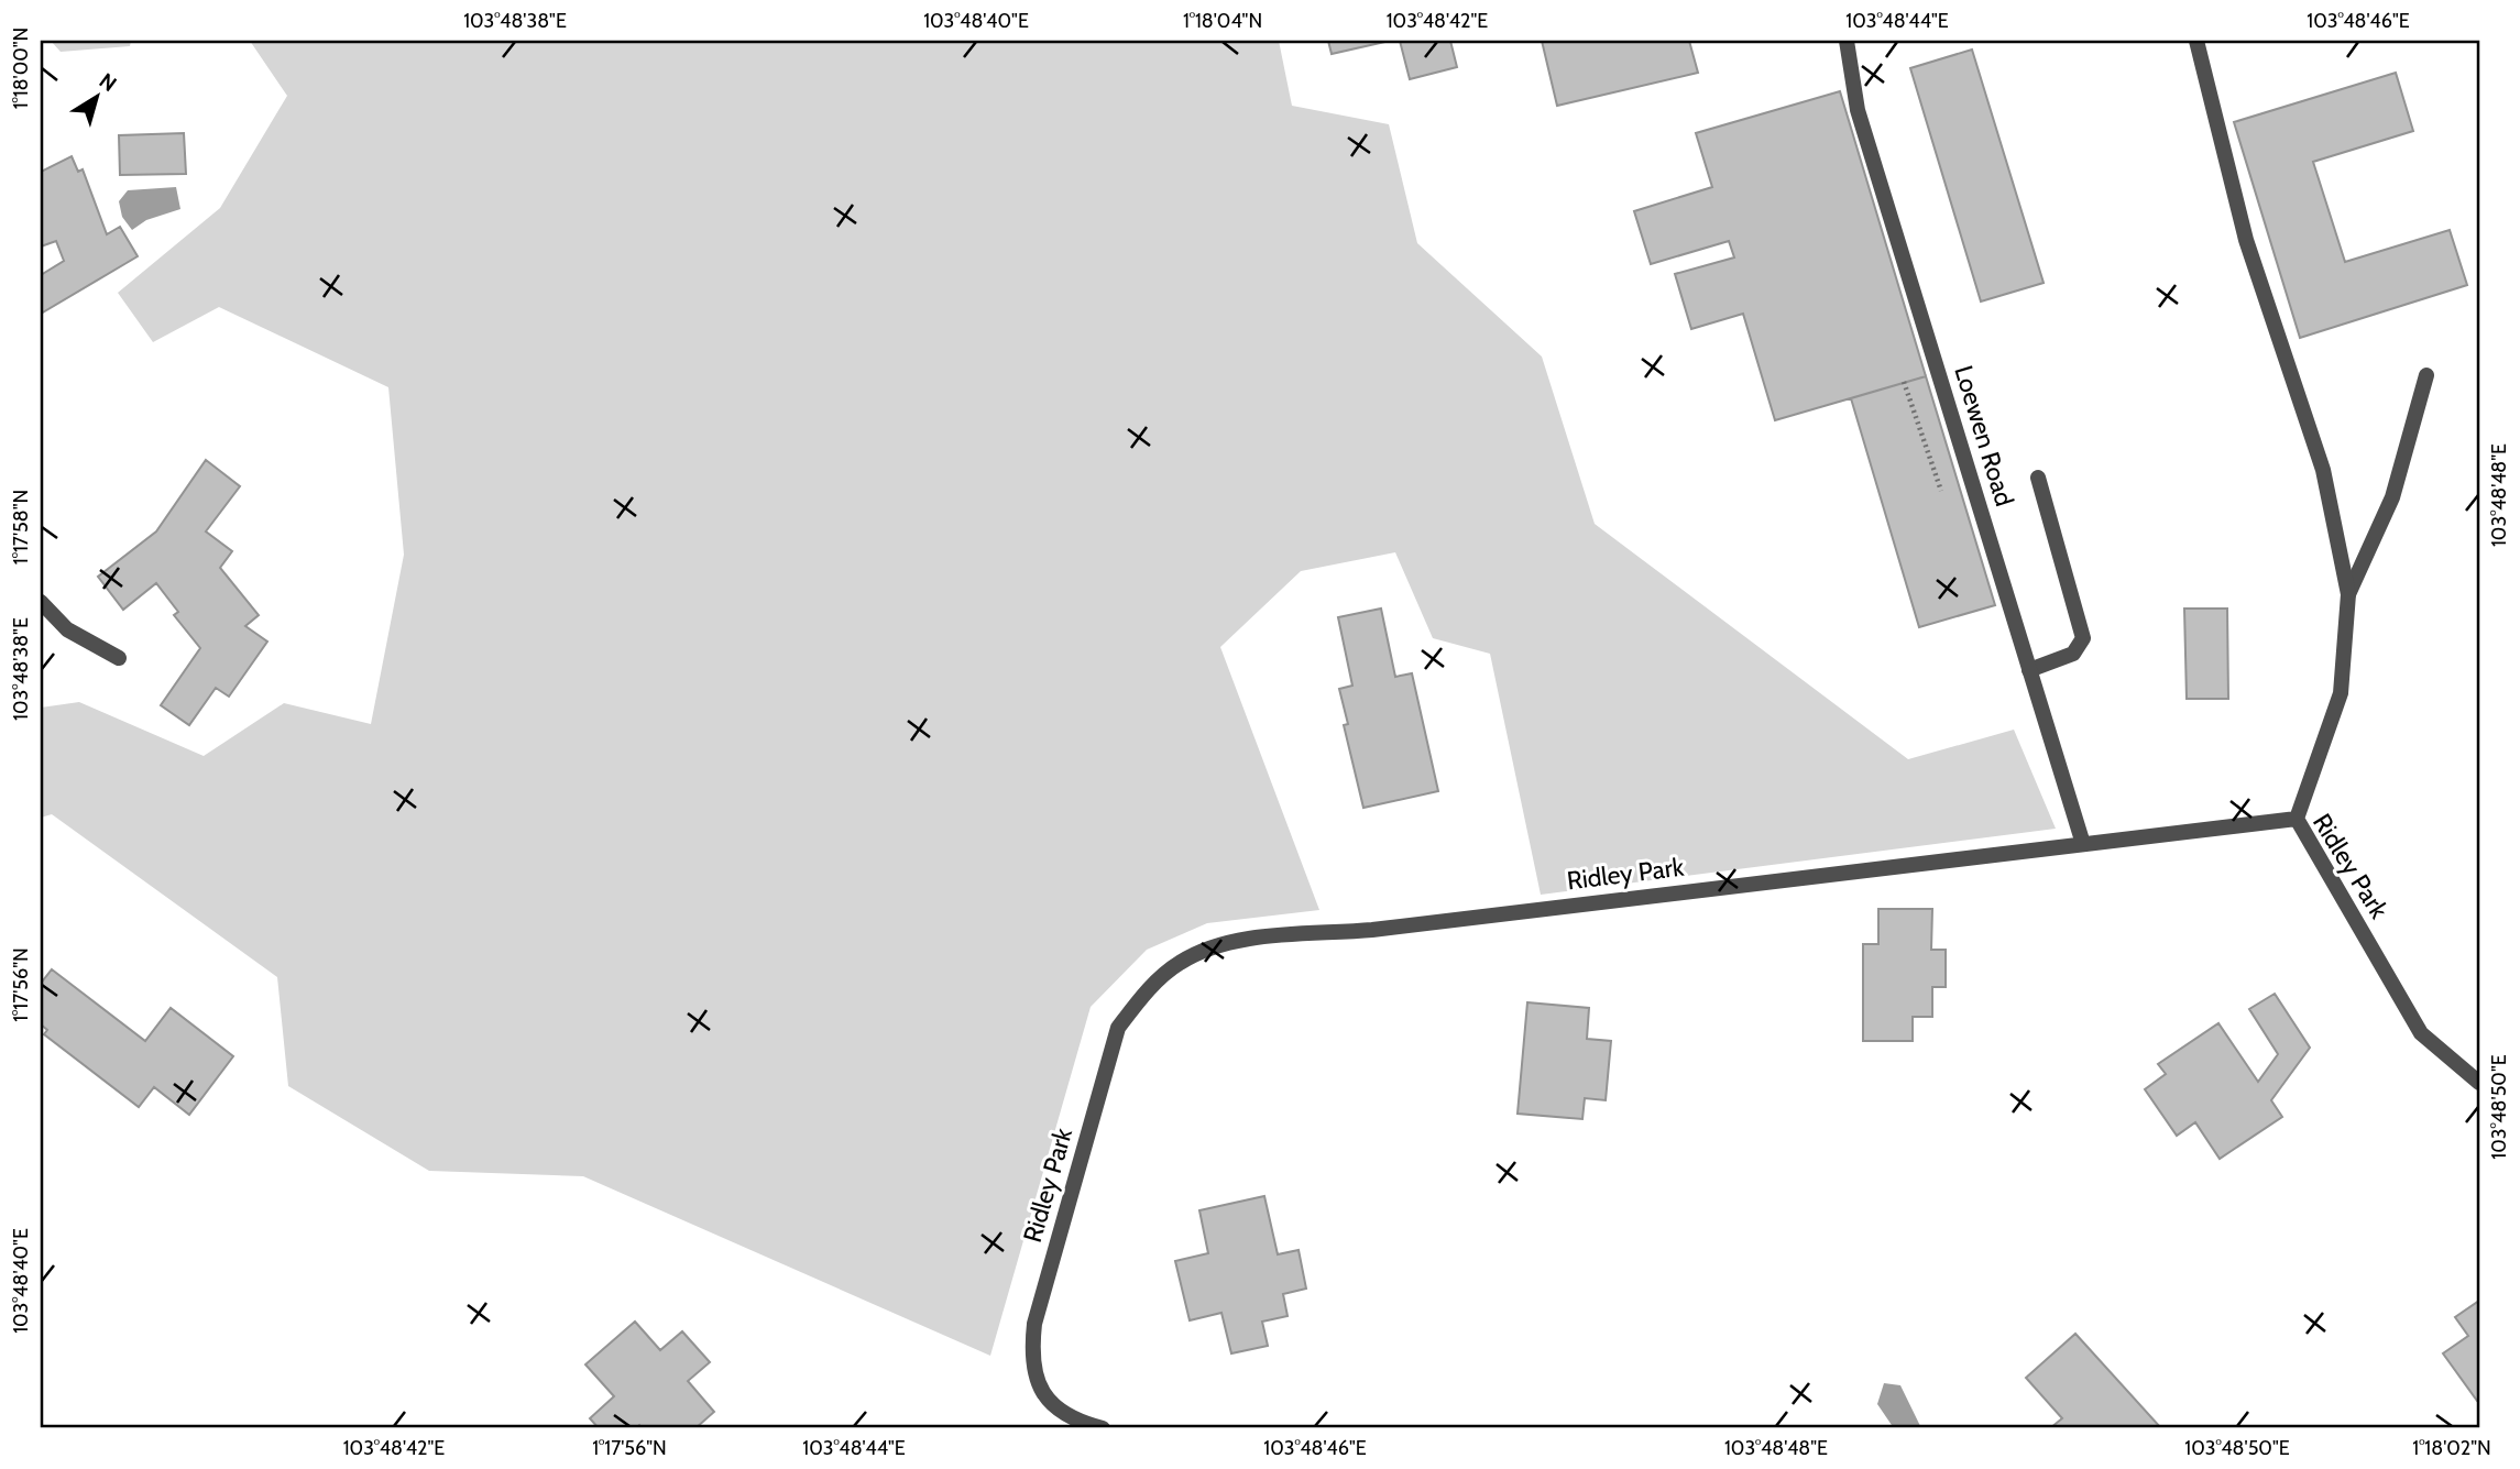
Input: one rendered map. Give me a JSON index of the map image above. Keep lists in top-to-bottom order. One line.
{"streets":{"street":["Loewen Road","Ridley Park"]},"crossings":[["Loewen Road","Ridley Park"]],"north":"top right","coordinates":["103°48'38\"E","103°48'40\"E","1°18'04\"N","103°48'42\"E","103°48'44\"E","103°48'46\"E","1°18'00\"N","103°48'48\"E","1°17'58\"N","1°17'56\"N","103°48'50\"E","1°18'02\"N"]}
